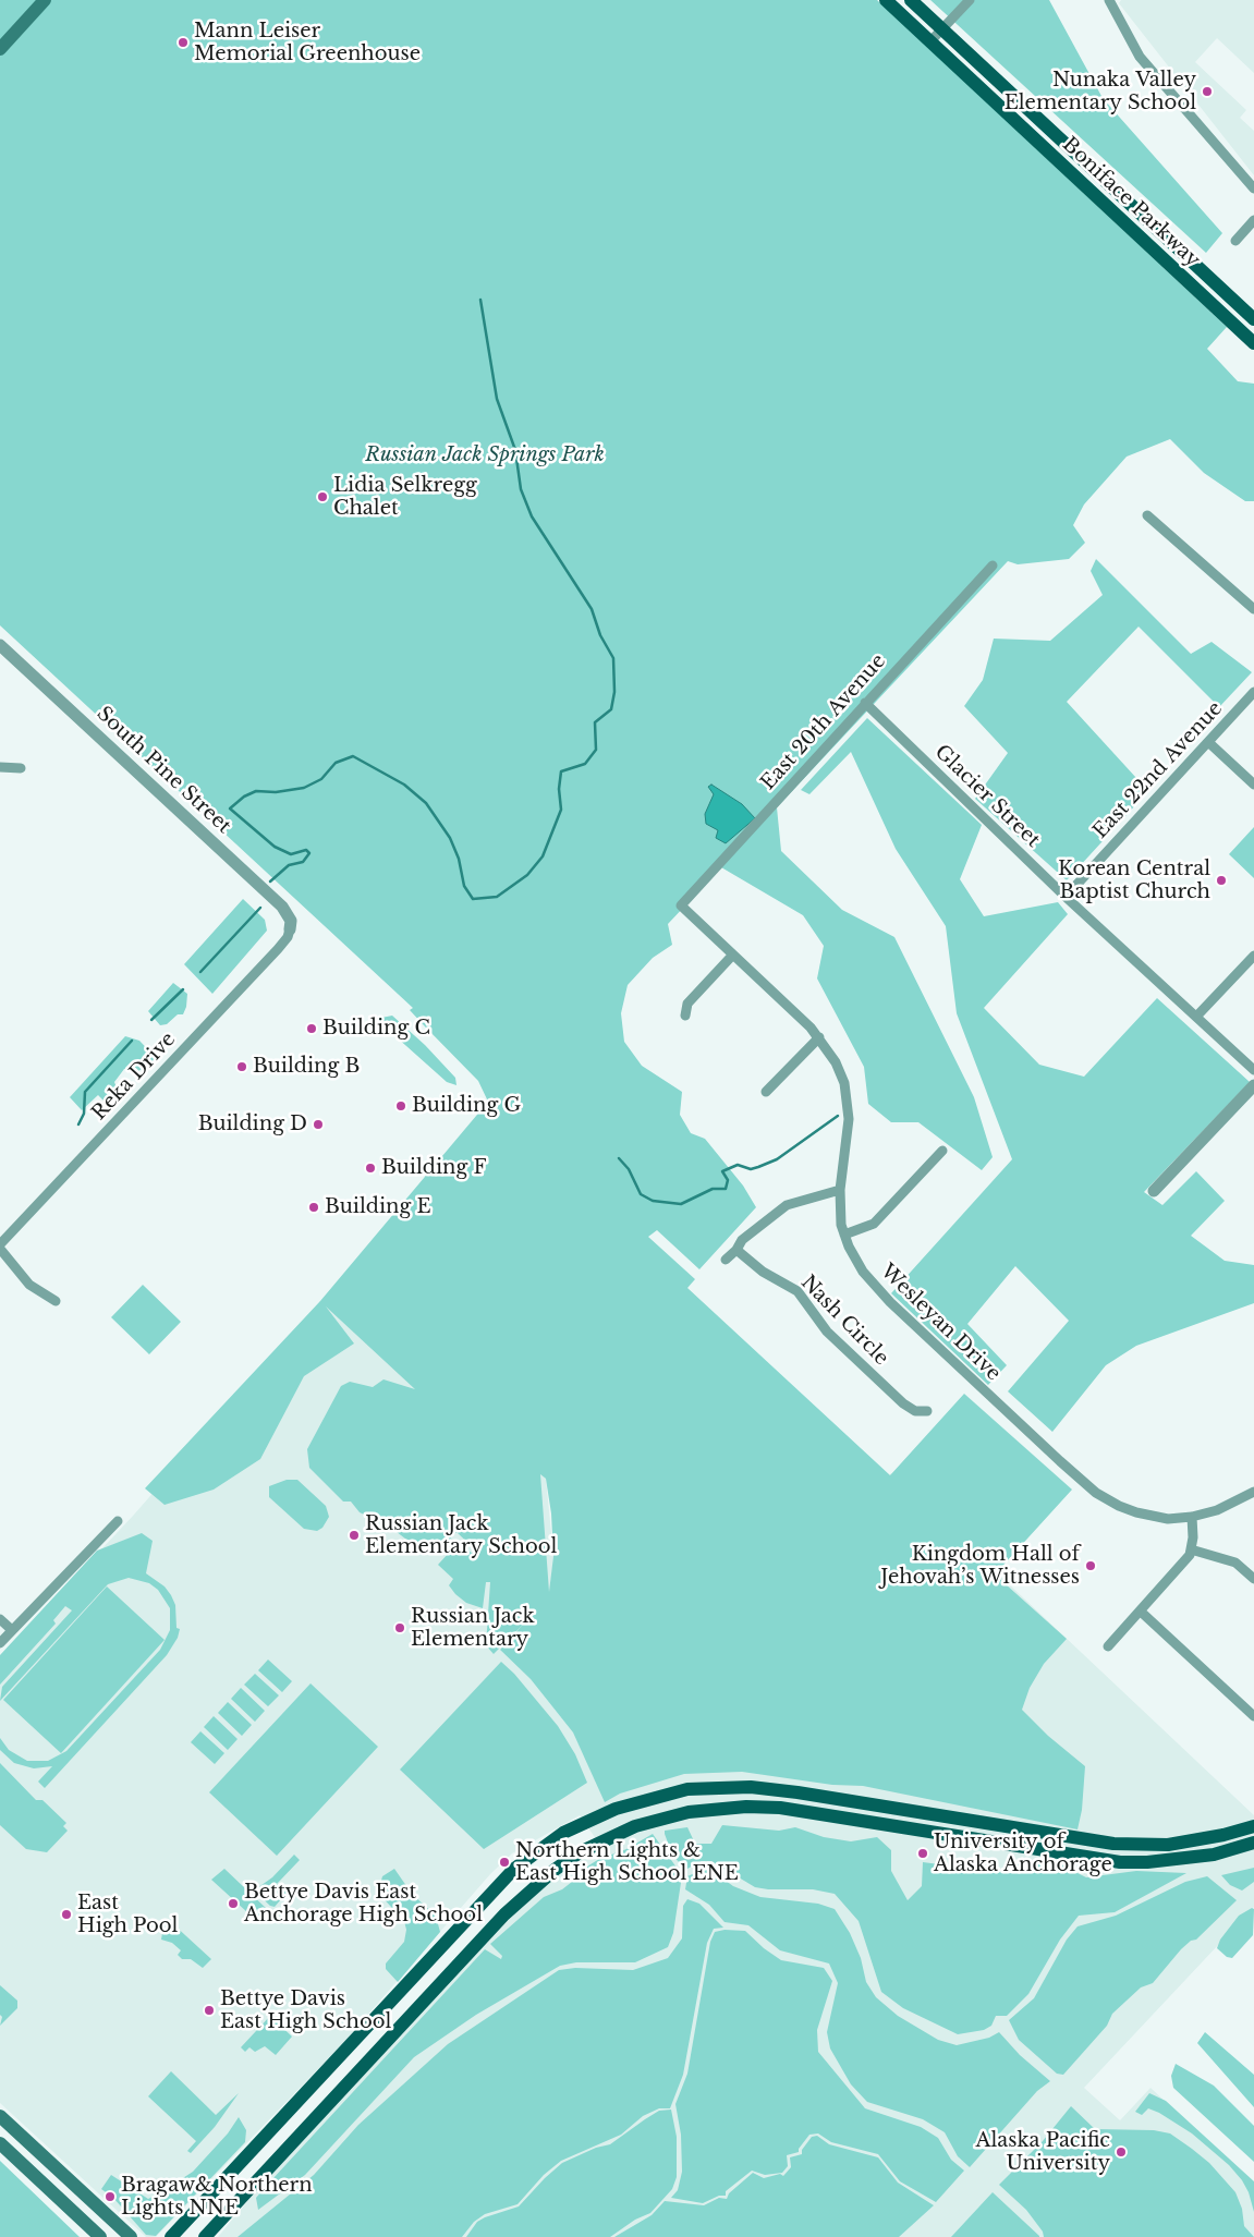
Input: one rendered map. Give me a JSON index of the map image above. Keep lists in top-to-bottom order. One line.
{"streets":{"main road":["Boniface Parkway"],"street":["East 20th Avenue","South Pine Street","East 22nd Avenue","Glacier Street","Reka Drive","Nash Circle","Wesleyan Drive"]},"crossings":[["East 20th Avenue","Glacier Street"],["East 20th Avenue","Wesleyan Drive"],["South Pine Street","Reka Drive"],["East 22nd Avenue","Glacier Street"]],"parks":["Russian Jack Springs Park"],"places":["Mann Leiser Memorial Greenhouse","Nunaka Valley Elementary School","Lidia Selkregg Chalet","Korean Central Baptist Church","Building C","Building B","Building G","Building D","Building F","Building E","Russian Jack Elementary School","Kingdom Hall of Jehovah’s Witnesses","Russian Jack Elementary","University of Alaska Anchorage","Northern Lights & East High School ENE","Bettye Davis East Anchorage High School","East High Pool","Bettye Davis East High School","Alaska Pacific University","Bragaw& Northern Lights NNE"]}
